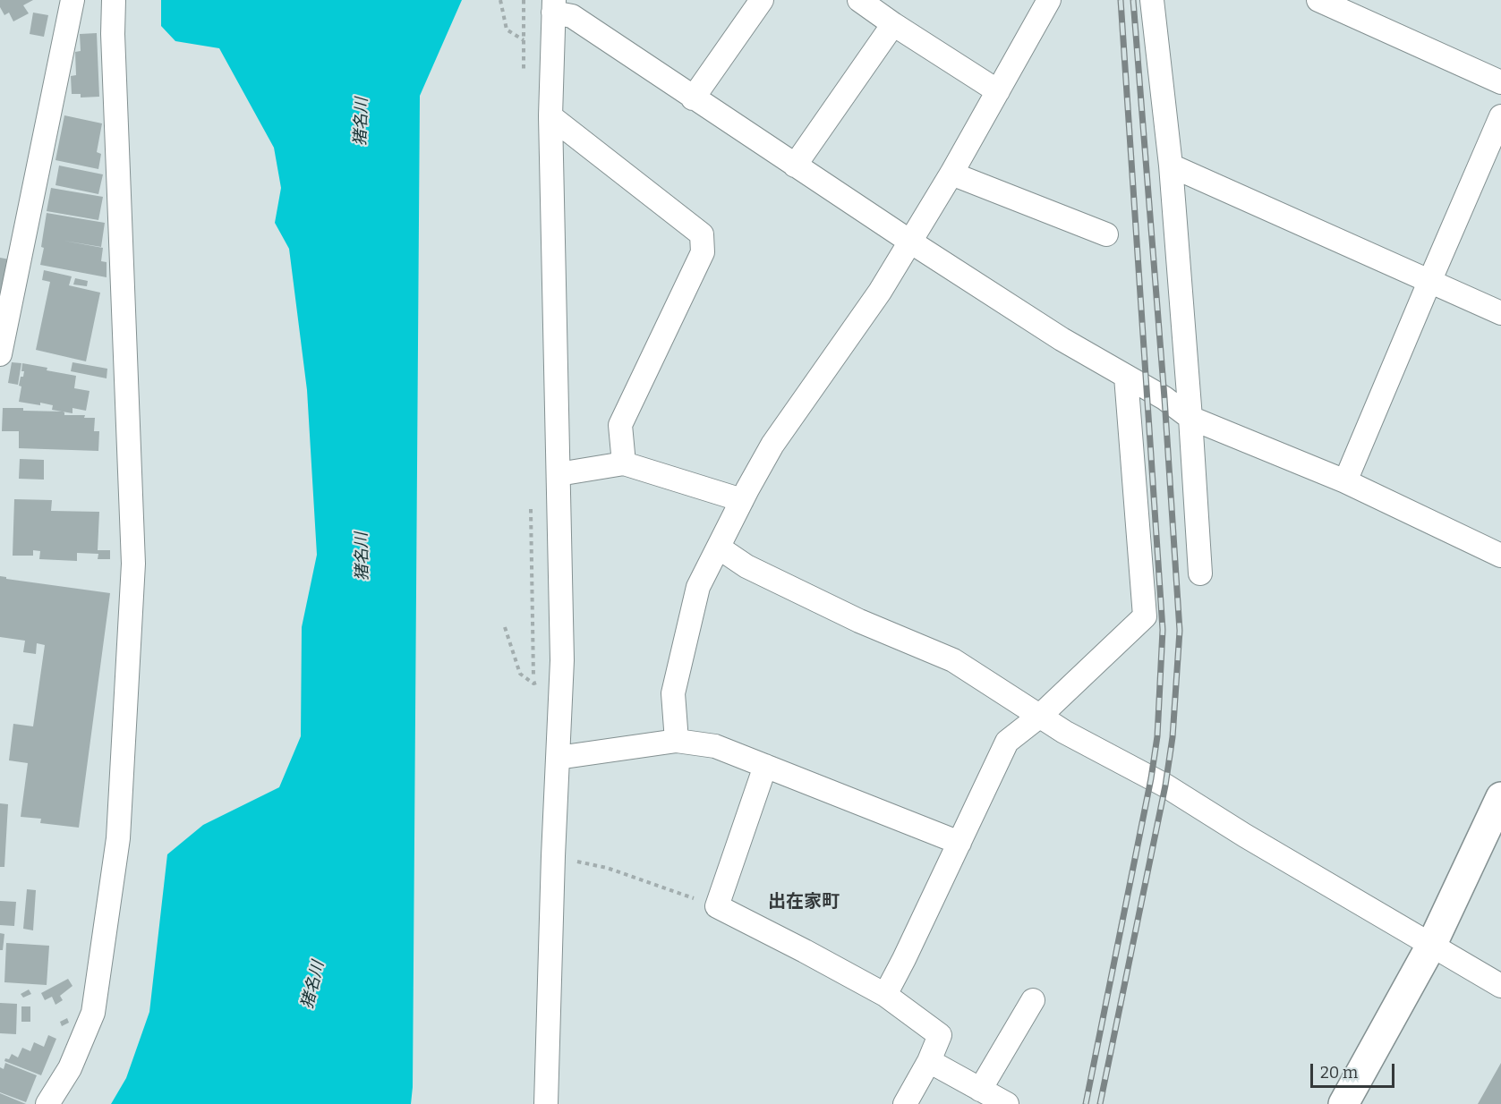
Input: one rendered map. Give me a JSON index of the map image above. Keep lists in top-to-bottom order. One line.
{"districts":["出在家町"],"water":["猪名川"],"scale_bar":"20 m"}
